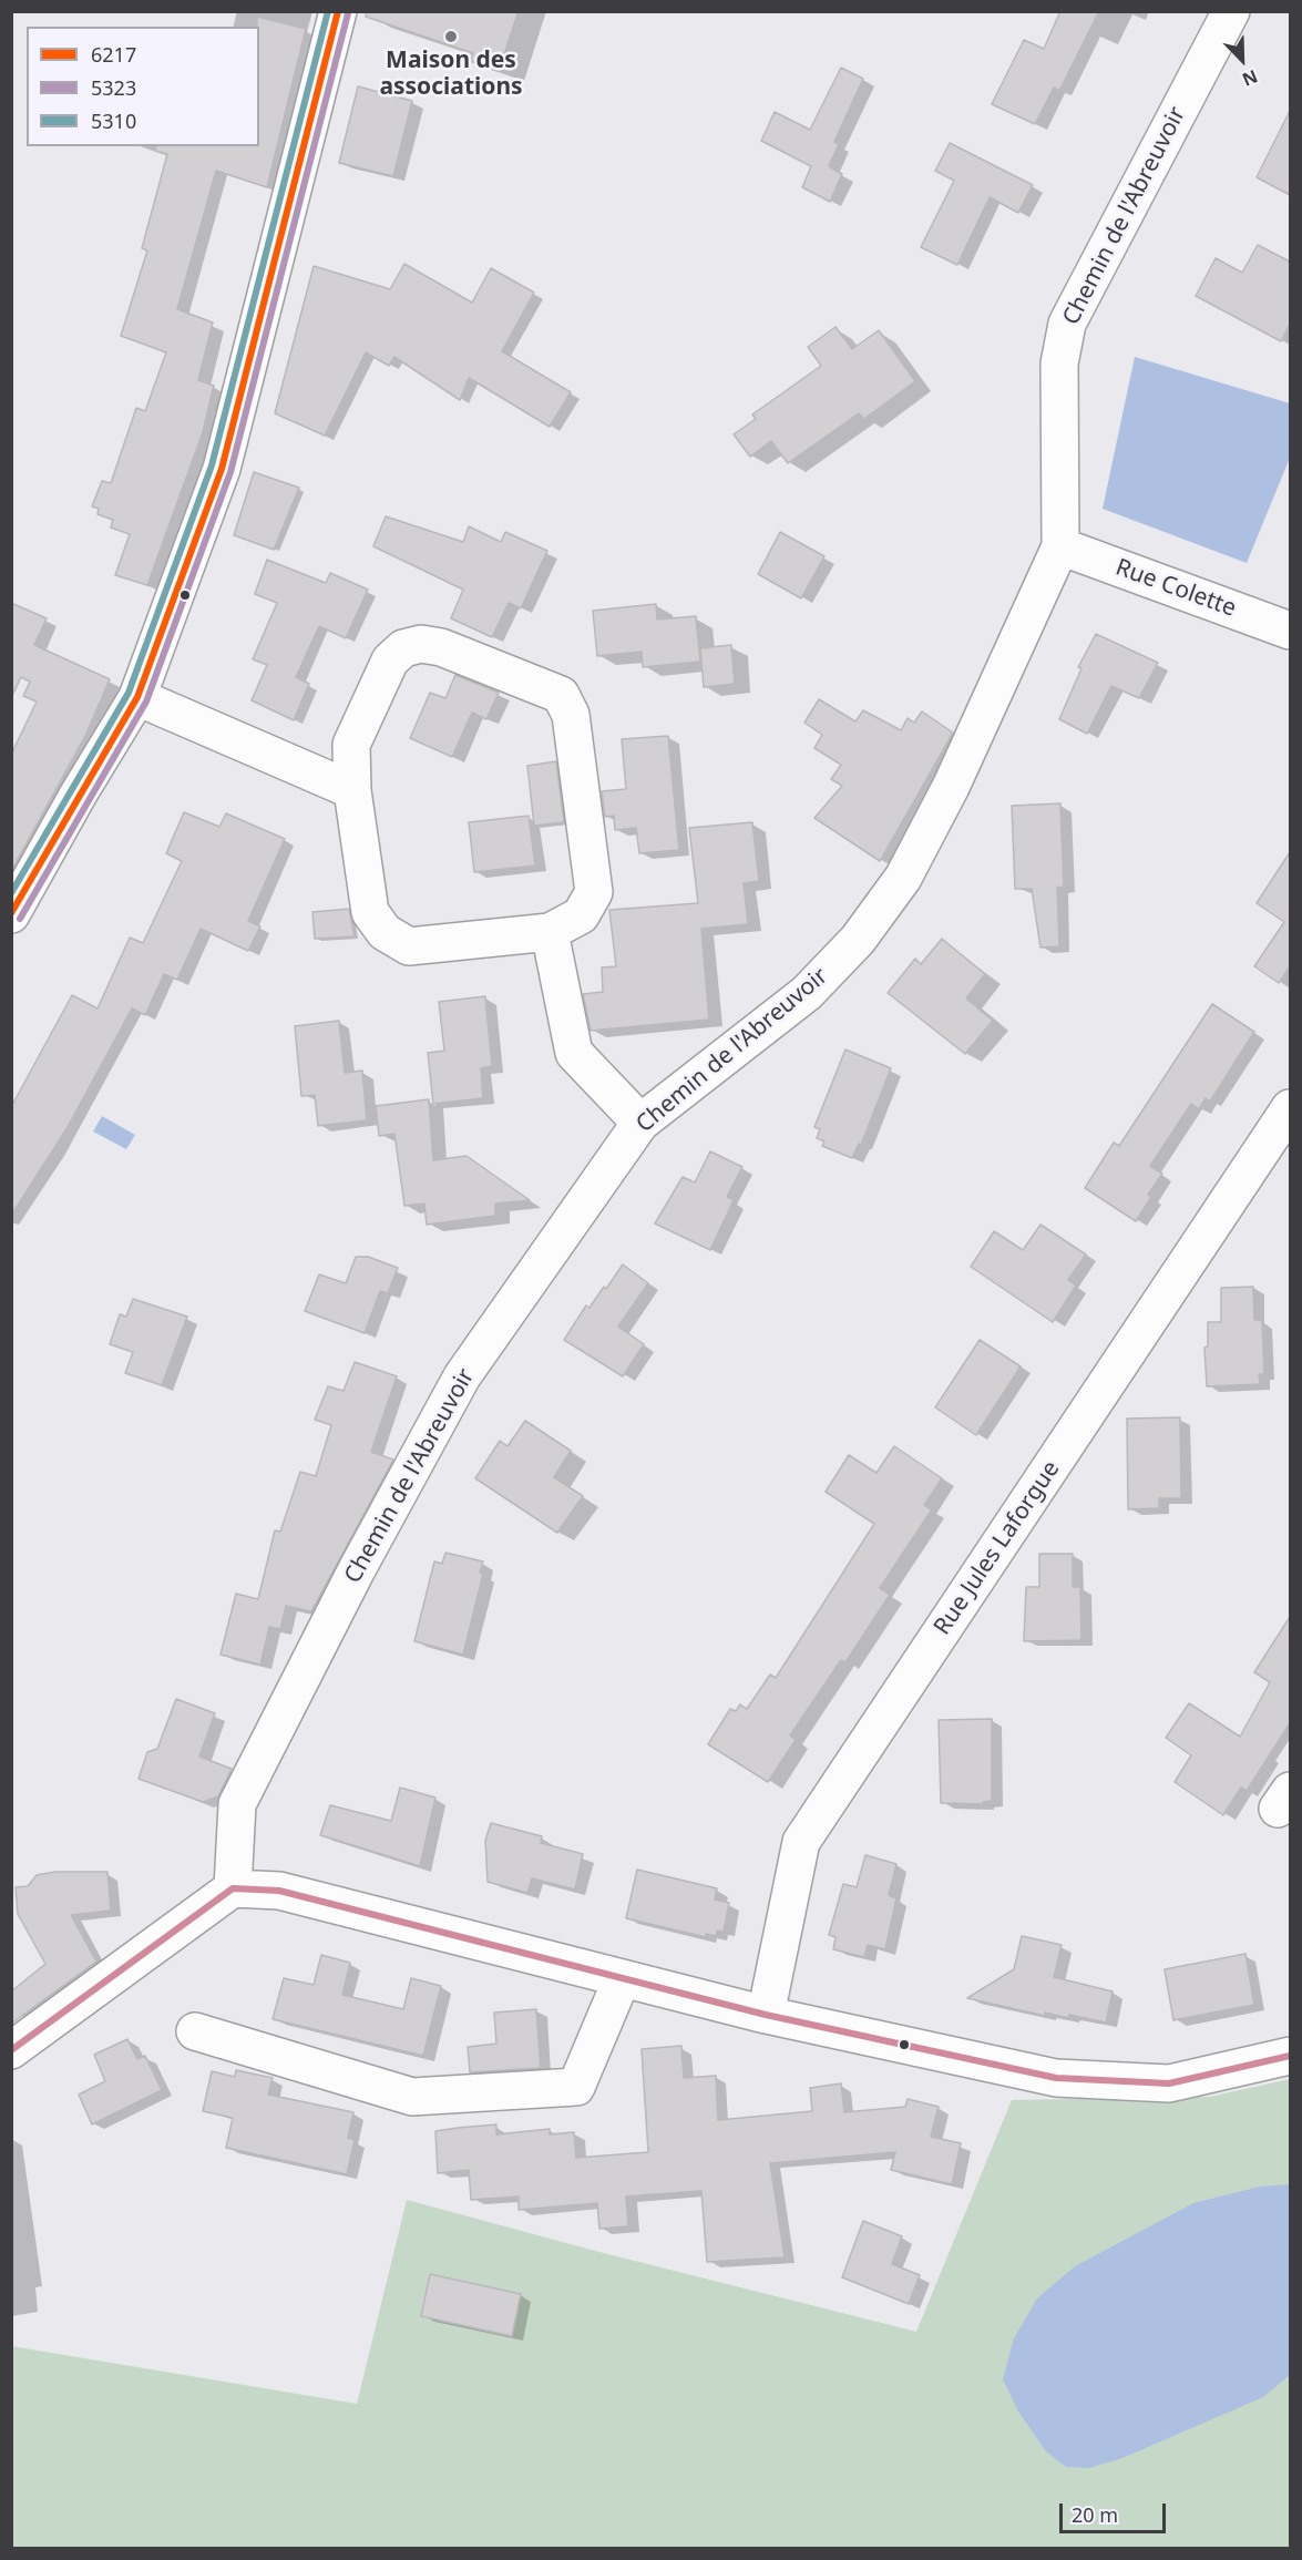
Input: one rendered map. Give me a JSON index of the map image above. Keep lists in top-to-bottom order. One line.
{"streets":{"street":["Chemin de l'Abreuvoir","Rue Colette","Rue Jules Laforgue"]},"crossings":[["Chemin de l'Abreuvoir","Rue Colette"]],"places":["Maison des associations"],"lines":["transit line 6217","transit line 5310","transit line 5323"],"legend":["6217","5323","5310"],"scale_bar":"20 m","north":"bottom right"}
